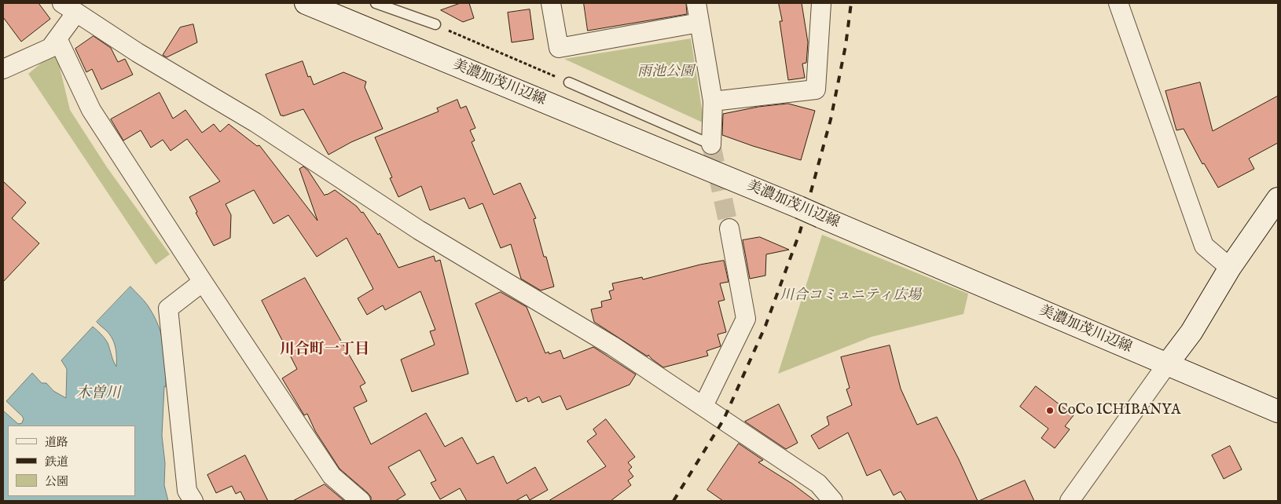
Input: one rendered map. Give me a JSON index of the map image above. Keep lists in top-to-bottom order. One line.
{"streets":{"main road":["美濃加茂川辺線"]},"districts":["川合町一丁目"],"water":["木曽川"],"parks":["雨池公園","川合コミュニティ広場"],"places":["CoCo ICHIBANYA"],"legend":["道路","鉄道","公園"]}
